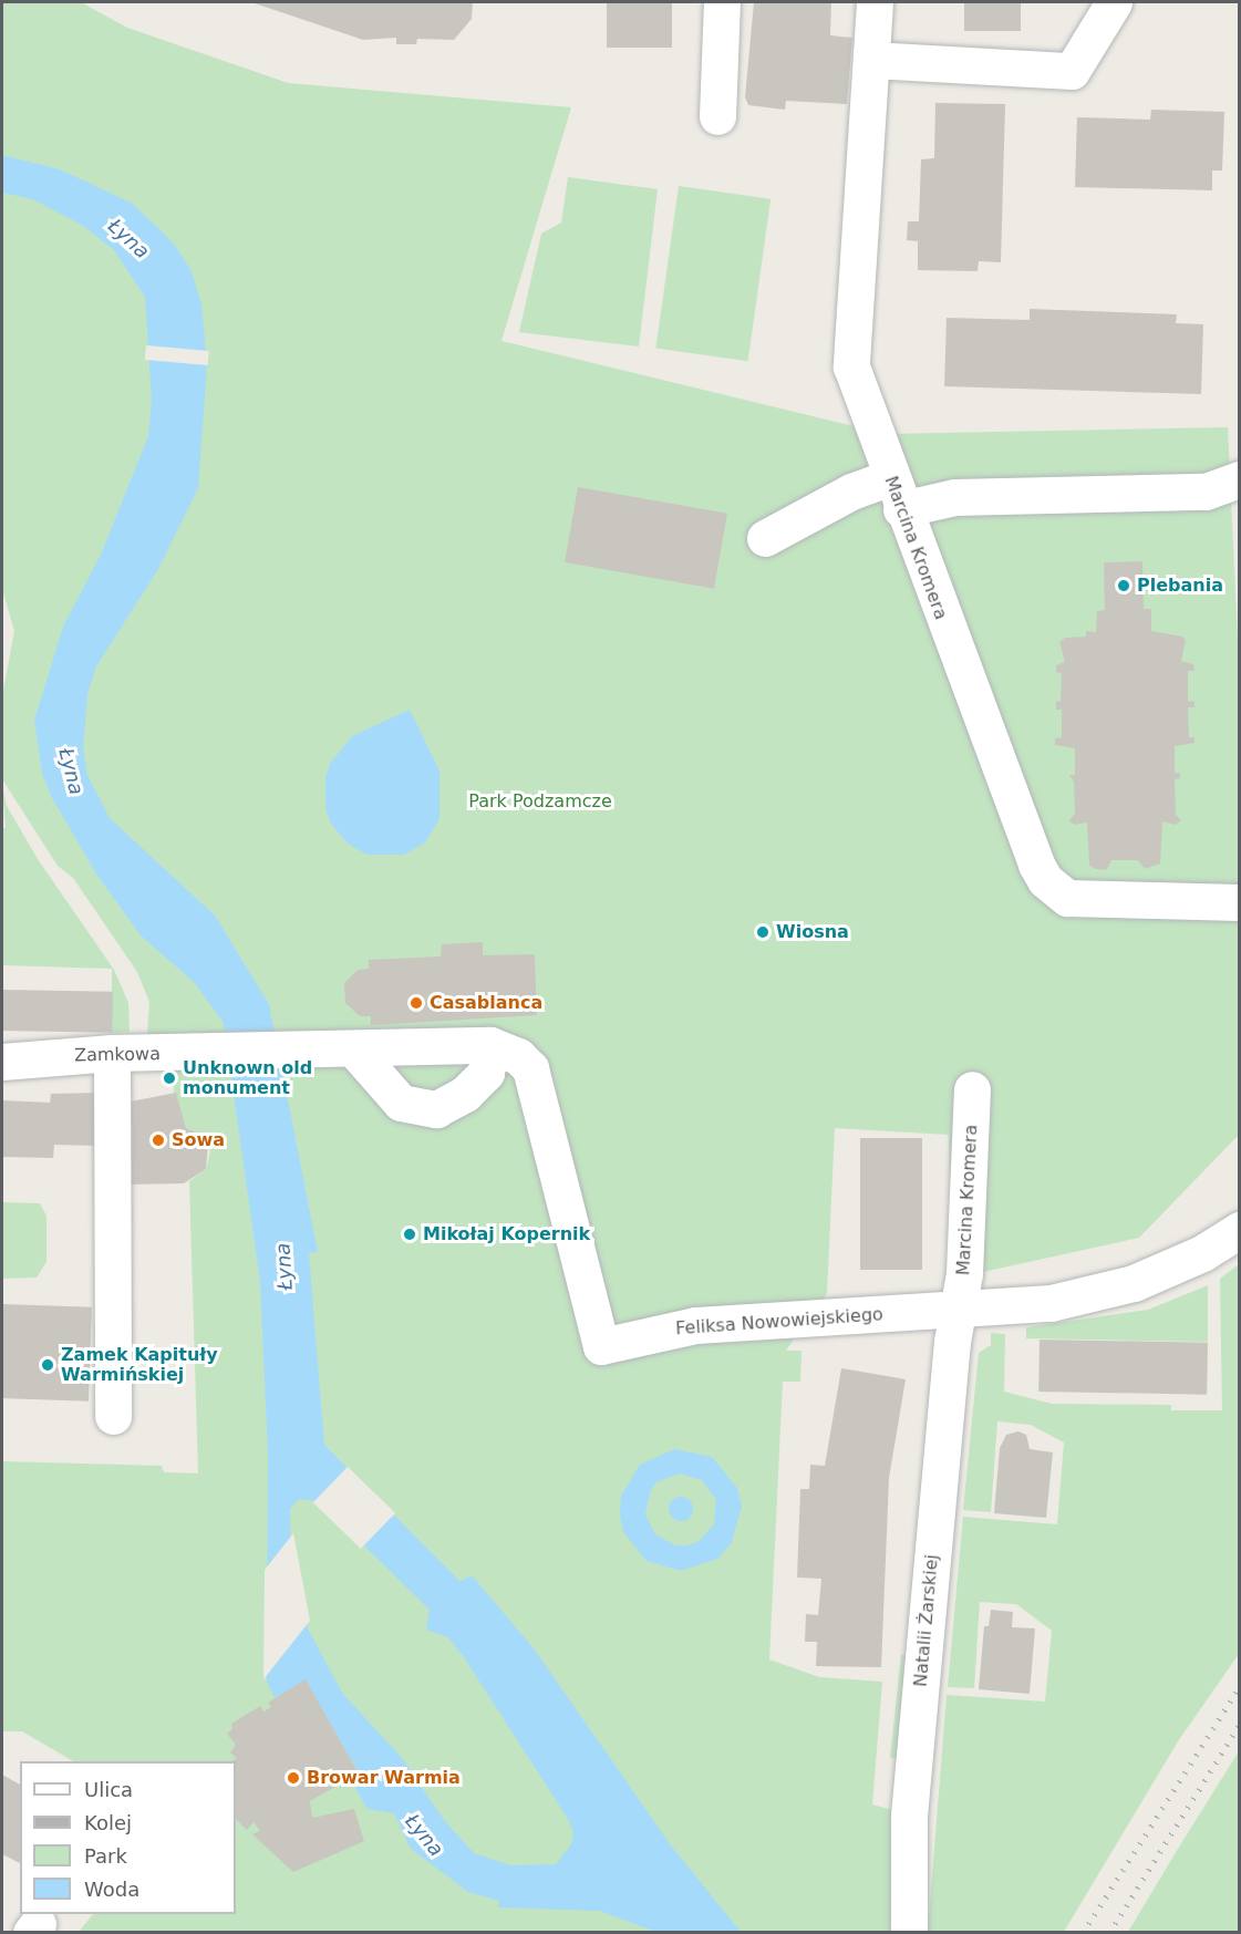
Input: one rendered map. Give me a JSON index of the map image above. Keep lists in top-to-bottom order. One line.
{"streets":{"street":["Marcina Kromera","Zamkowa","Feliksa Nowowiejskiego","Natalii Żarskiej"]},"crossings":[["Marcina Kromera","Feliksa Nowowiejskiego"],["Marcina Kromera","Natalii Żarskiej"],["Zamkowa","Feliksa Nowowiejskiego"],["Feliksa Nowowiejskiego","Natalii Żarskiej"]],"water":["Łyna"],"parks":["Park Podzamcze"],"places":["Plebania","Wiosna","Casablanca","Unknown old monument","Sowa","Mikołaj Kopernik","Zamek Kapituły Warmińskiej","Browar Warmia"],"legend":["Ulica","Kolej","Park","Woda"]}
